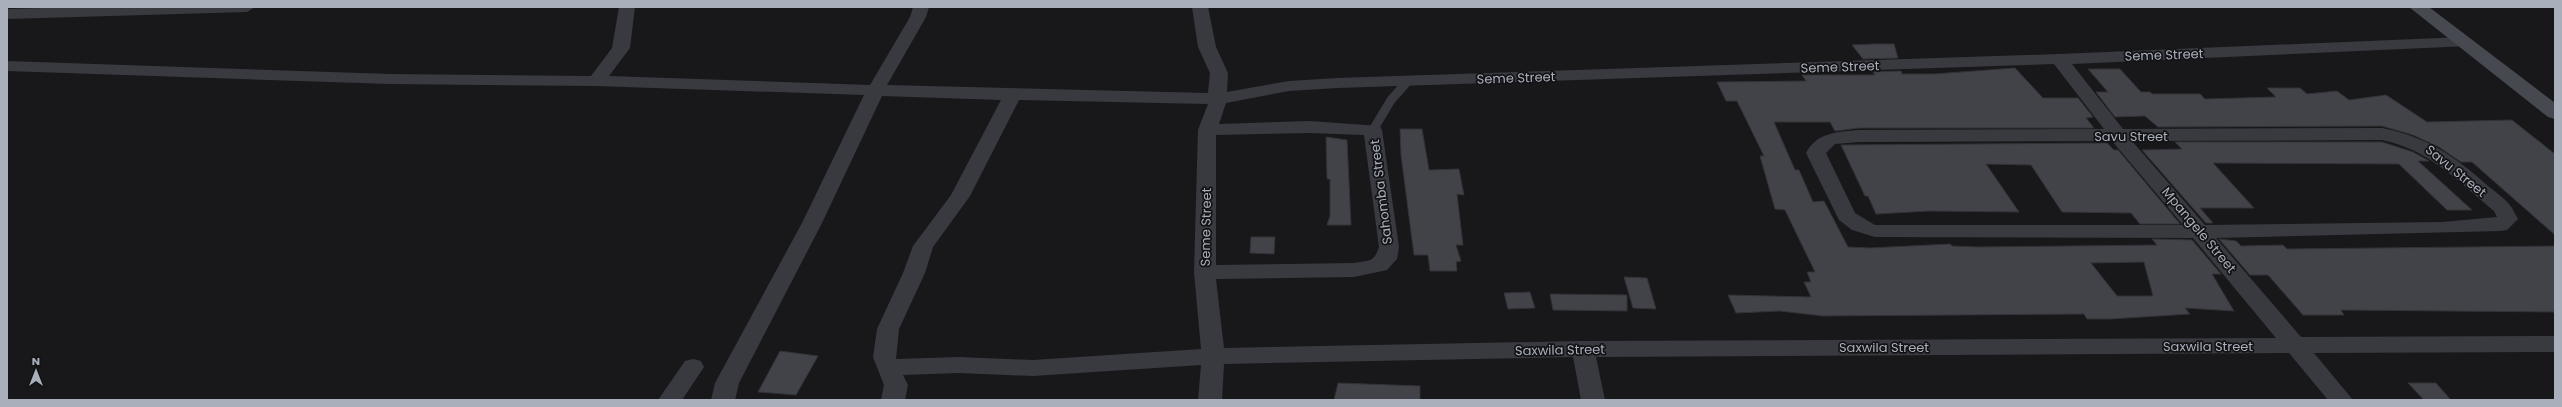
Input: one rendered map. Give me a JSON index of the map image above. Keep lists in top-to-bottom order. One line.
{"streets":{"street":["Seme Street","Savu Street","Sahomba Street","Mpangele Street","Saxwila Street"]},"crossings":[["Seme Street","Sahomba Street"],["Seme Street","Mpangele Street"],["Seme Street","Saxwila Street"],["Savu Street","Mpangele Street"],["Mpangele Street","Saxwila Street"]],"north":"top"}
